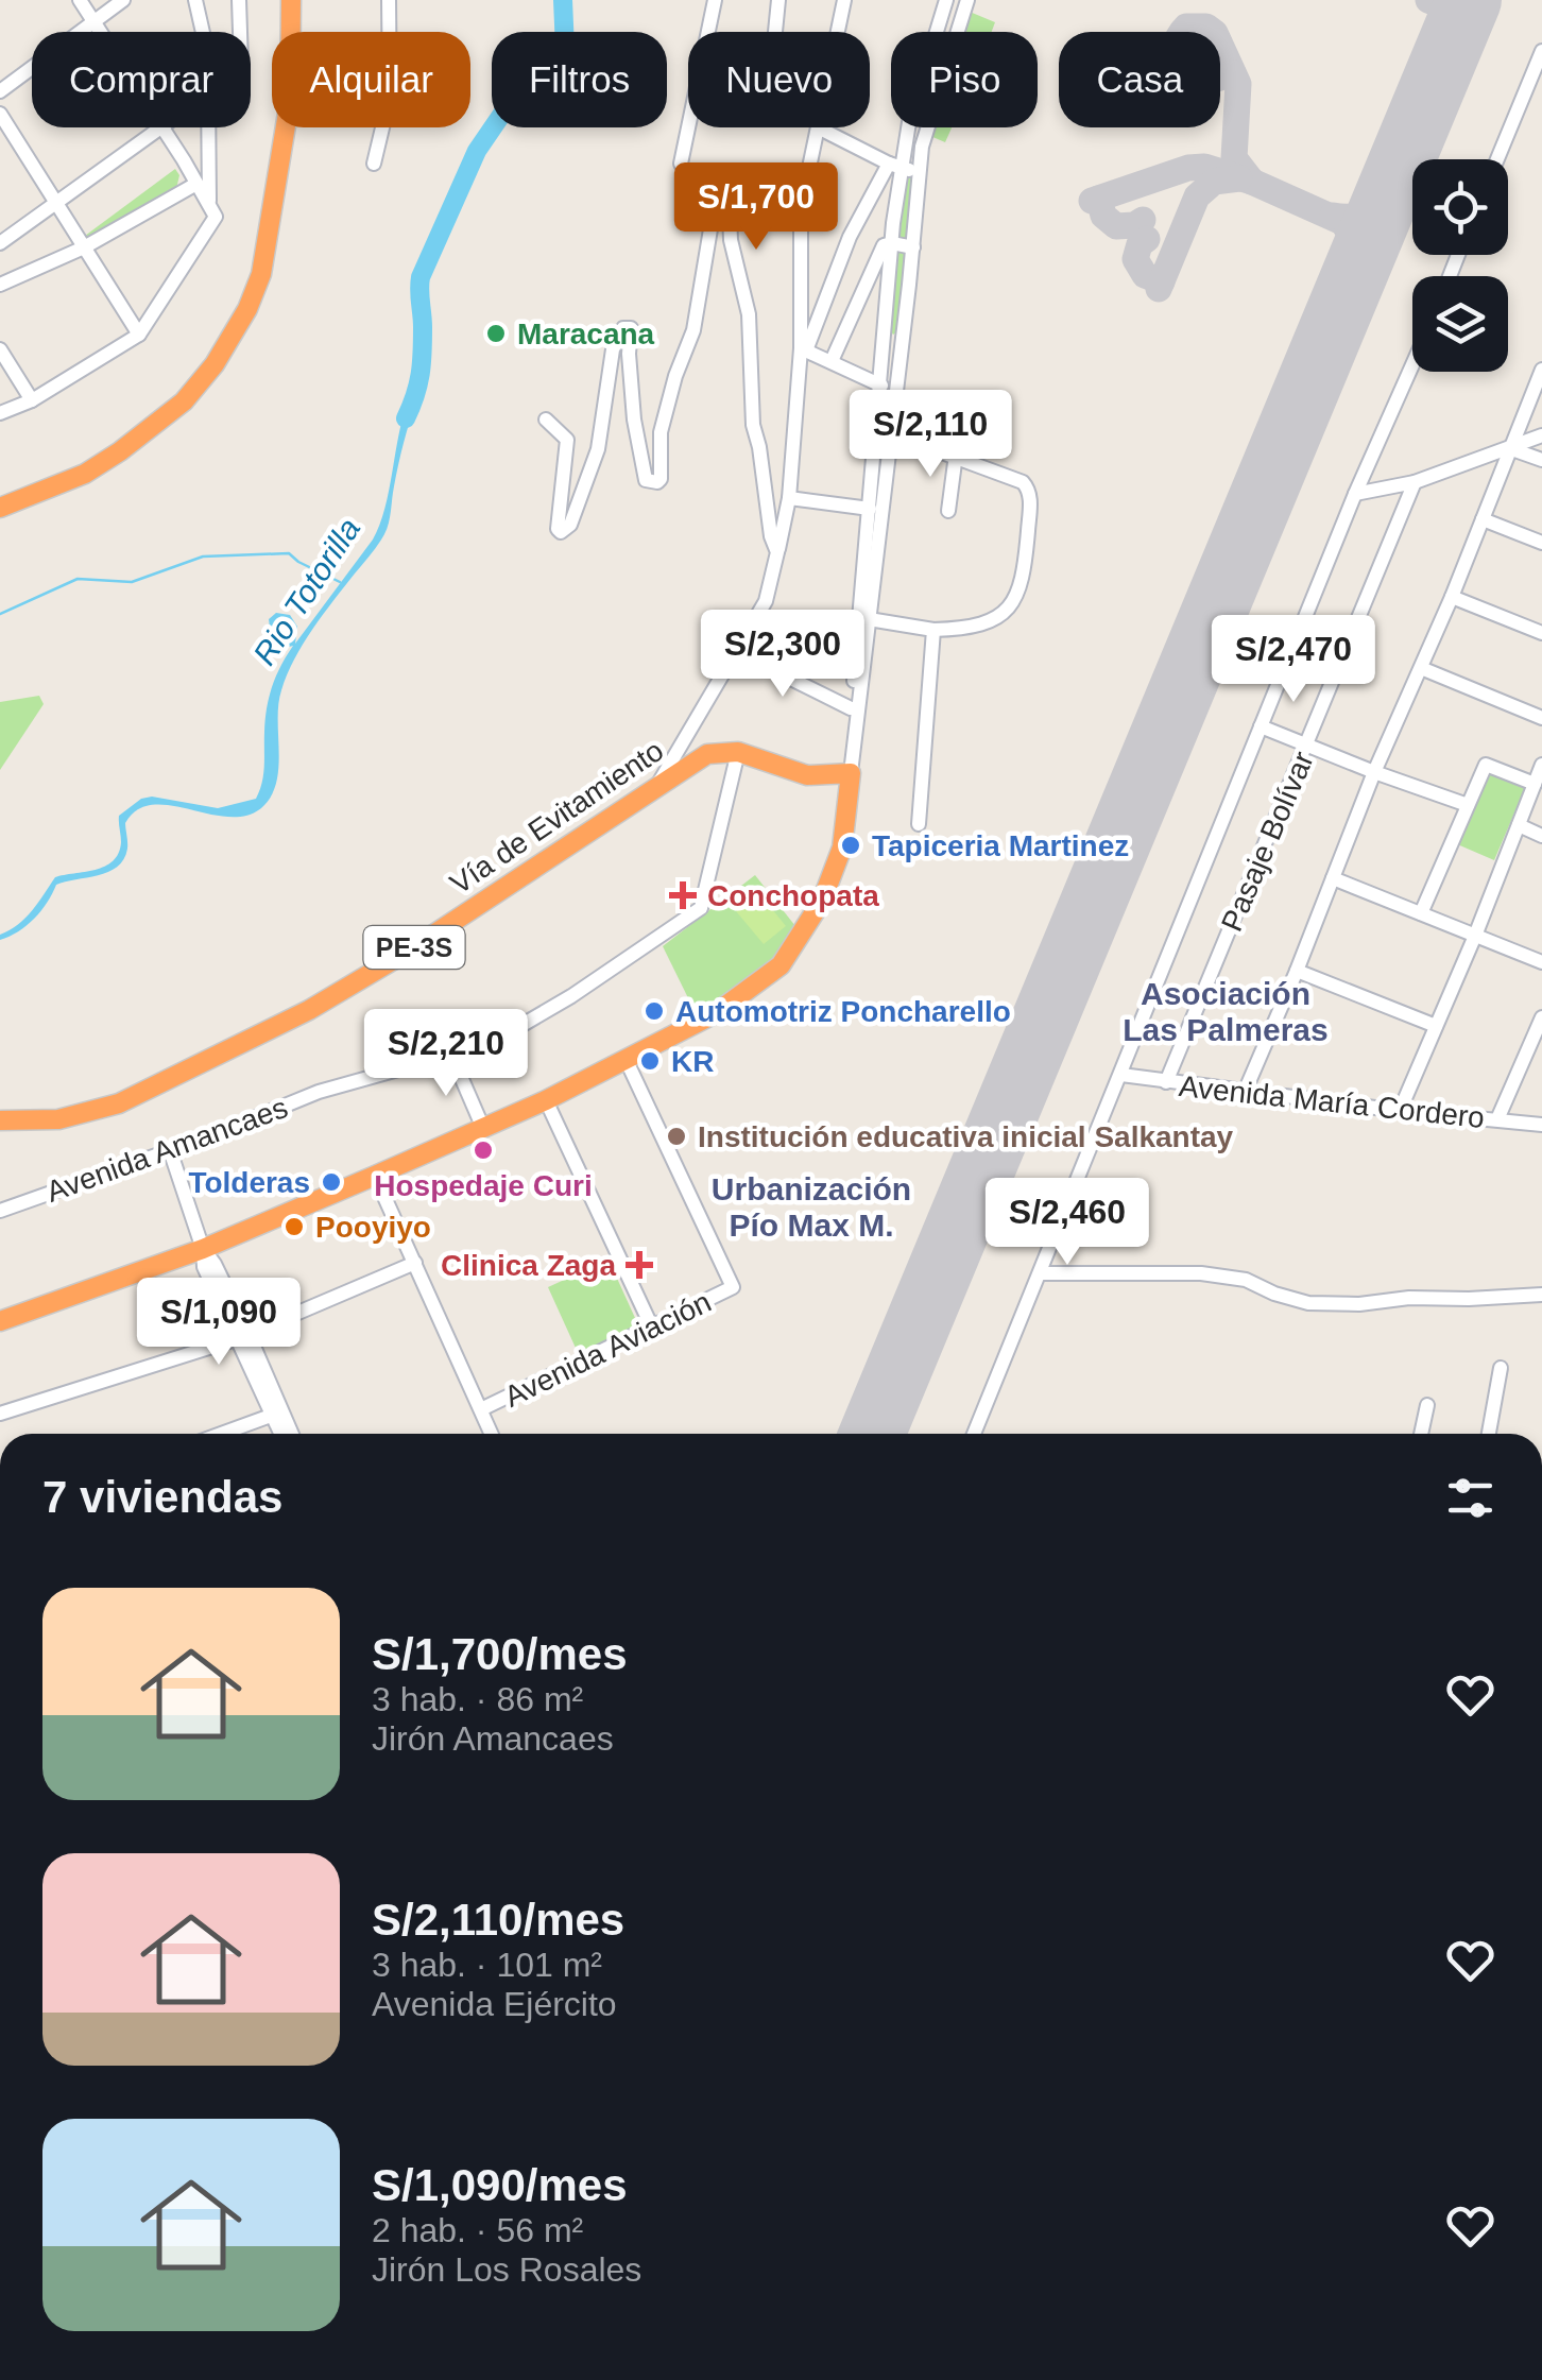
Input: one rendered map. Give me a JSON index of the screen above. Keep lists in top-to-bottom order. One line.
{"streets":{"highway":["Vía de Evitamiento","PE-3S"],"street":["Pasaje Bolívar","Avenida María Cordero","Avenida Amancaes","Avenida Aviación"]},"crossings":[["Vía de Evitamiento","Avenida Amancaes"],["Pasaje Bolívar","Avenida María Cordero"]],"districts":["Asociación Las Palmeras","Urbanización Pío Max M."],"water":["Rio Totorilla"],"places":{"other":["Maracana","Tapiceria Martinez","Automotriz Poncharello","KR","Institución educativa inicial Salkantay","Hospedaje Curi","Tolderas","Pooyiyo"],"health":["Conchopata","Clinica Zaga"]},"page":{"chip":["Comprar","Alquilar","Filtros","Nuevo","Piso","Casa"],"price":["S/1,700","S/2,110","S/2,300","S/2,470","S/2,210","S/2,460","S/1,090"],"heading":"7 viviendas","list":[{"name":"S/1,700/mes","note":"3 hab. · 86 m² · Jirón Amancaes"},{"name":"S/2,110/mes","note":"3 hab. · 101 m² · Avenida Ejército"},{"name":"S/1,090/mes","note":"2 hab. · 56 m² · Jirón Los Rosales"}]}}
